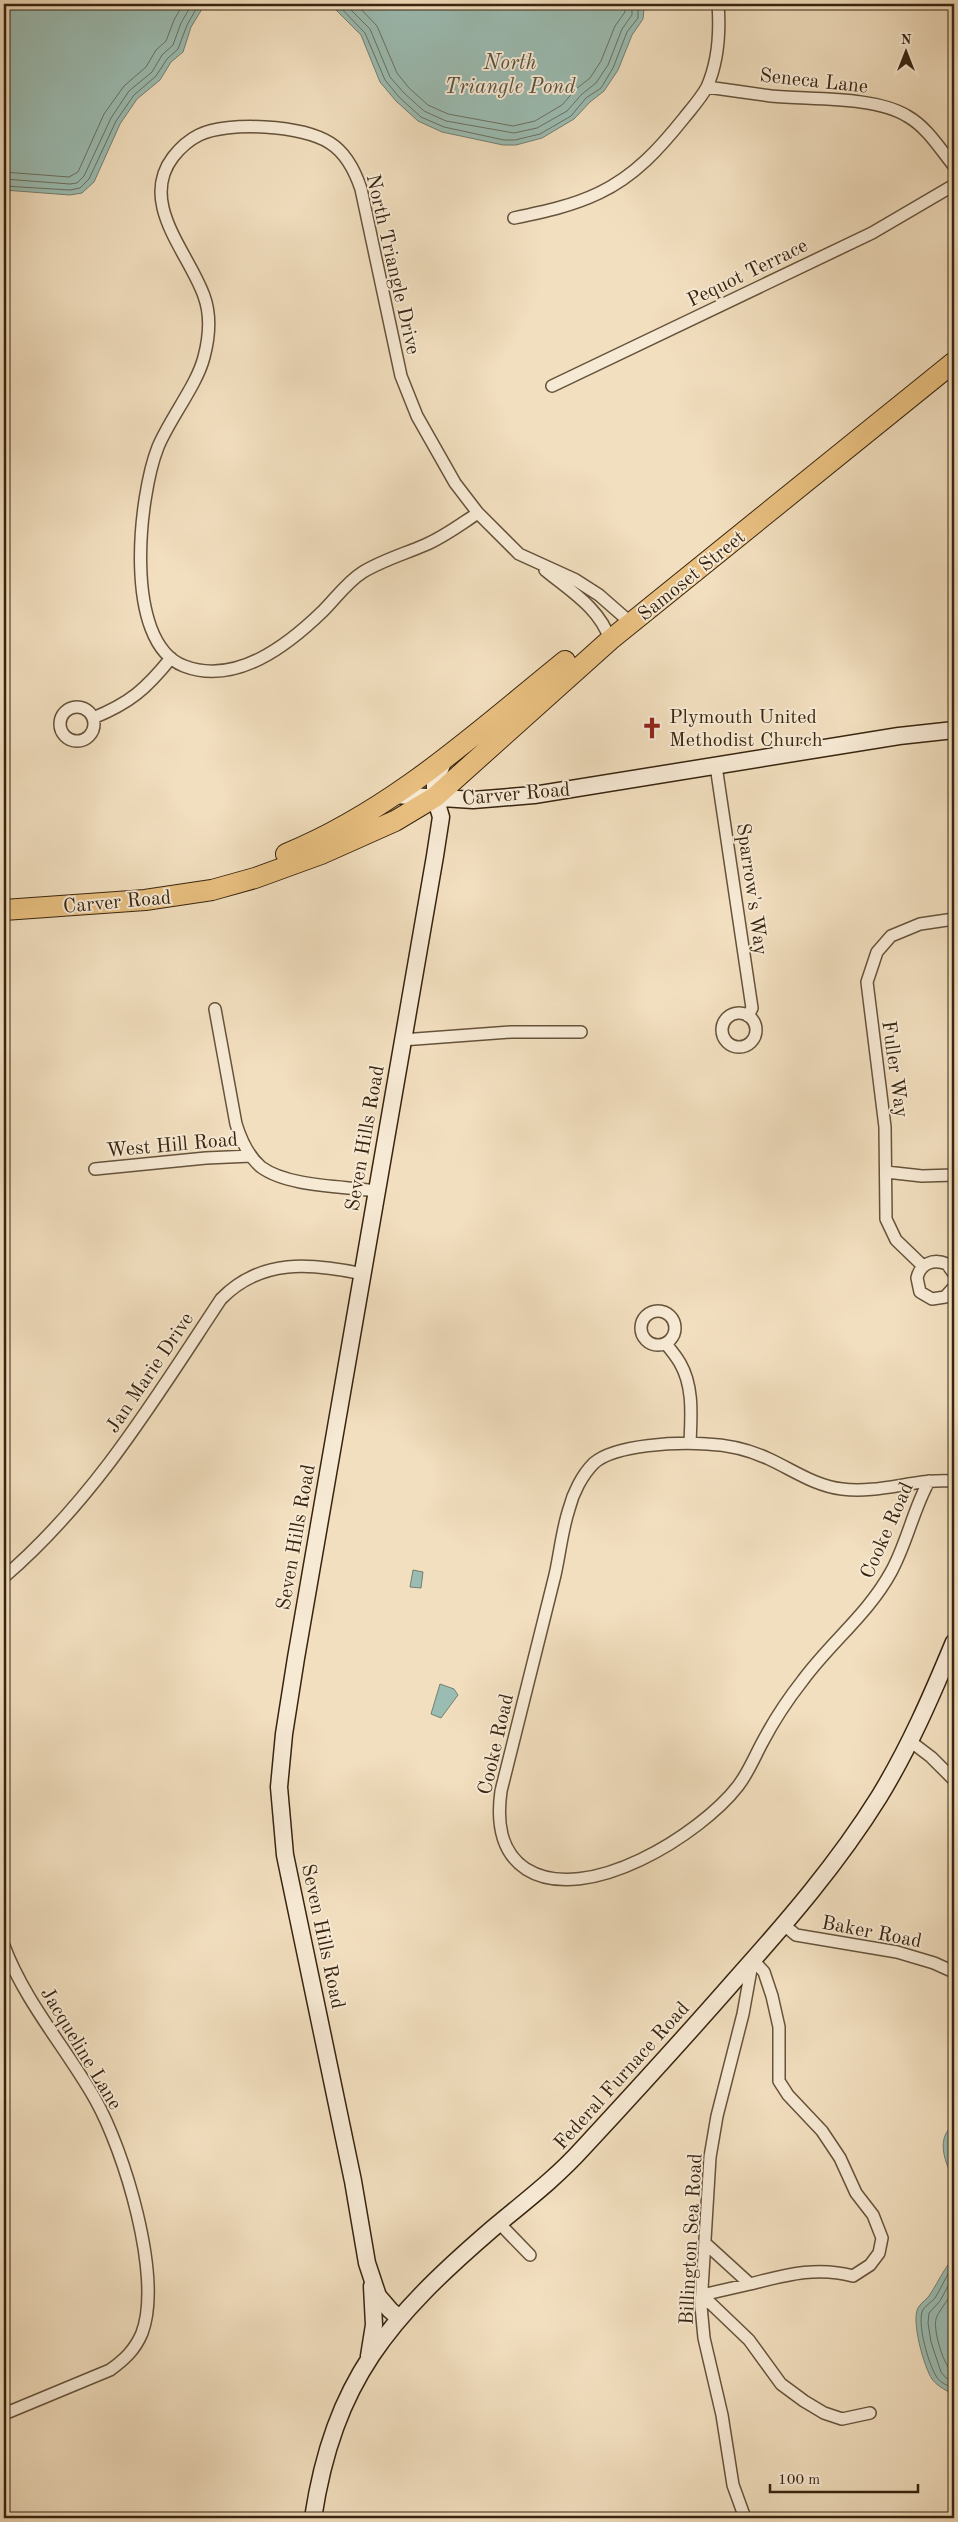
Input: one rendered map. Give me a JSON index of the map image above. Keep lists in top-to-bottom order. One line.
{"streets":{"highway":["Samoset Street","Carver Road"],"street":["Seneca Lane","North Triangle Drive","Pequot Terrace","Sparrow's Way","Fuller Way","Seven Hills Road","West Hill Road","Jan Marie Drive","Cooke Road","Baker Road","Jacqueline Lane","Federal Furnace Road","Billington Sea Road"]},"crossings":[["North Triangle Drive","Samoset Street"],["Samoset Street","Carver Road"],["Samoset Street","Seven Hills Road"],["Carver Road","Sparrow's Way"],["Carver Road","Seven Hills Road"],["Seven Hills Road","Jan Marie Drive"],["Seven Hills Road","Federal Furnace Road"],["Baker Road","Federal Furnace Road"],["Federal Furnace Road","Billington Sea Road"]],"water":["North Triangle Pond"],"places":{"church":["Plymouth United Methodist Church"]},"scale_bar":"100 m","north":"top"}
